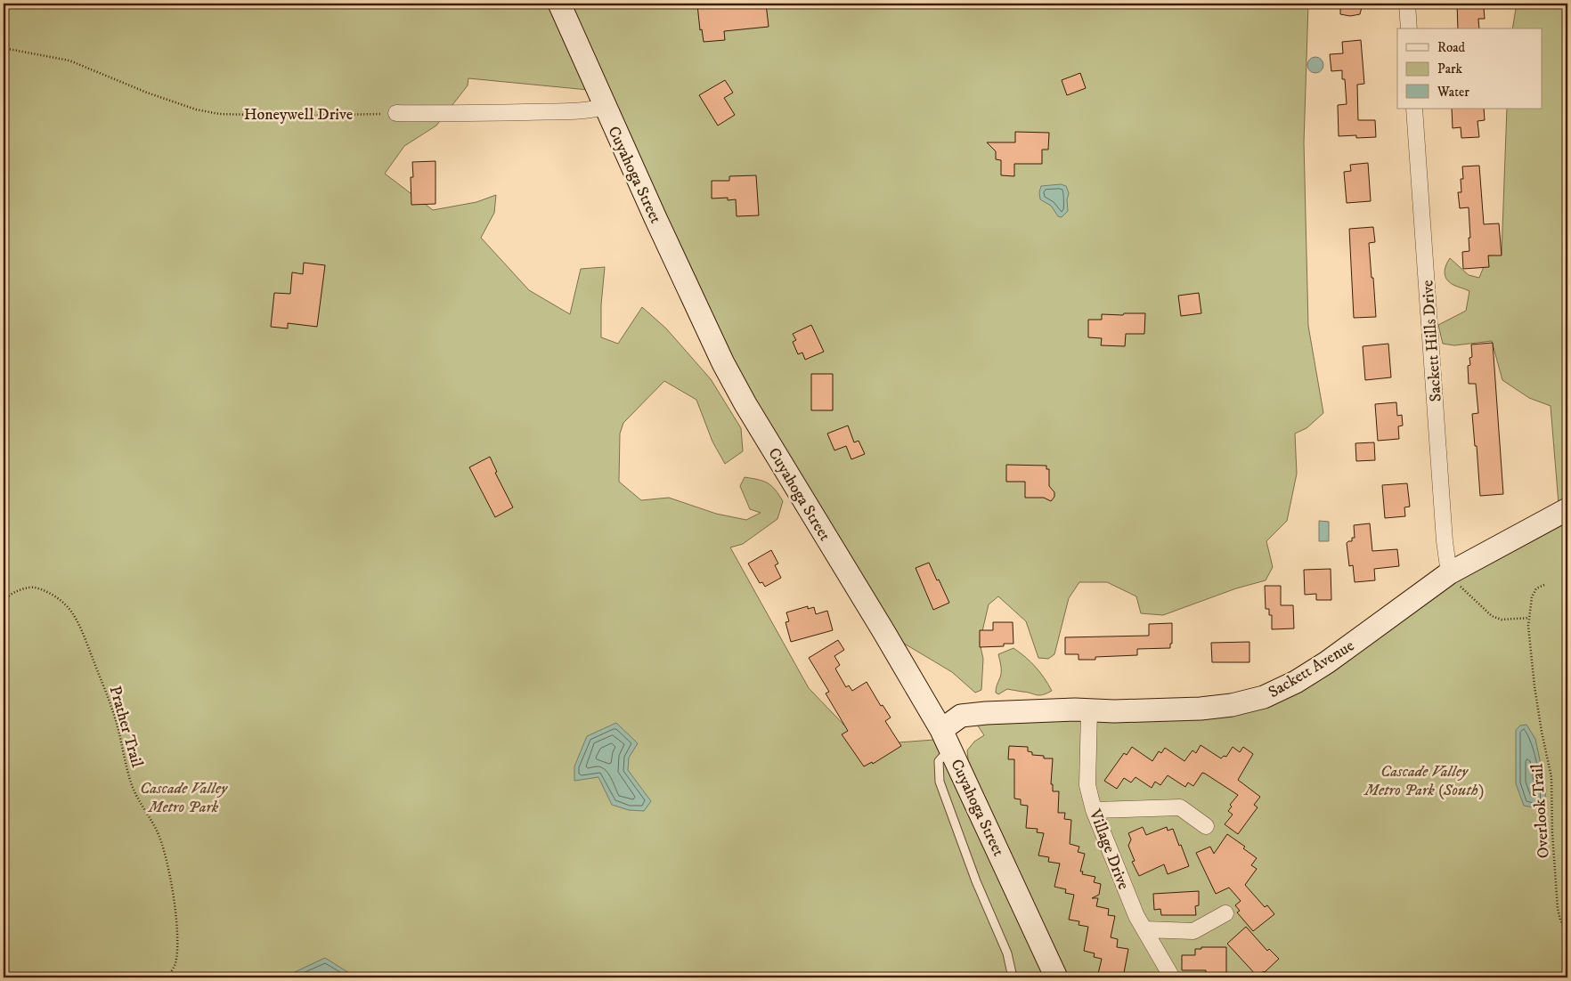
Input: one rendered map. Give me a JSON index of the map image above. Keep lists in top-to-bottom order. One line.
{"streets":{"street":["Cuyahoga Street","Sackett Hills Drive","Sackett Avenue","Village Drive"],"path":["Honeywell Drive","Prather Trail","Overlook Trail"]},"crossings":[["Cuyahoga Street","Sackett Avenue"],["Sackett Hills Drive","Sackett Avenue"],["Sackett Avenue","Village Drive"]],"parks":["Cascade Valley Metro Park (South)","Cascade Valley Metro Park"],"legend":["Road","Park","Water"]}
